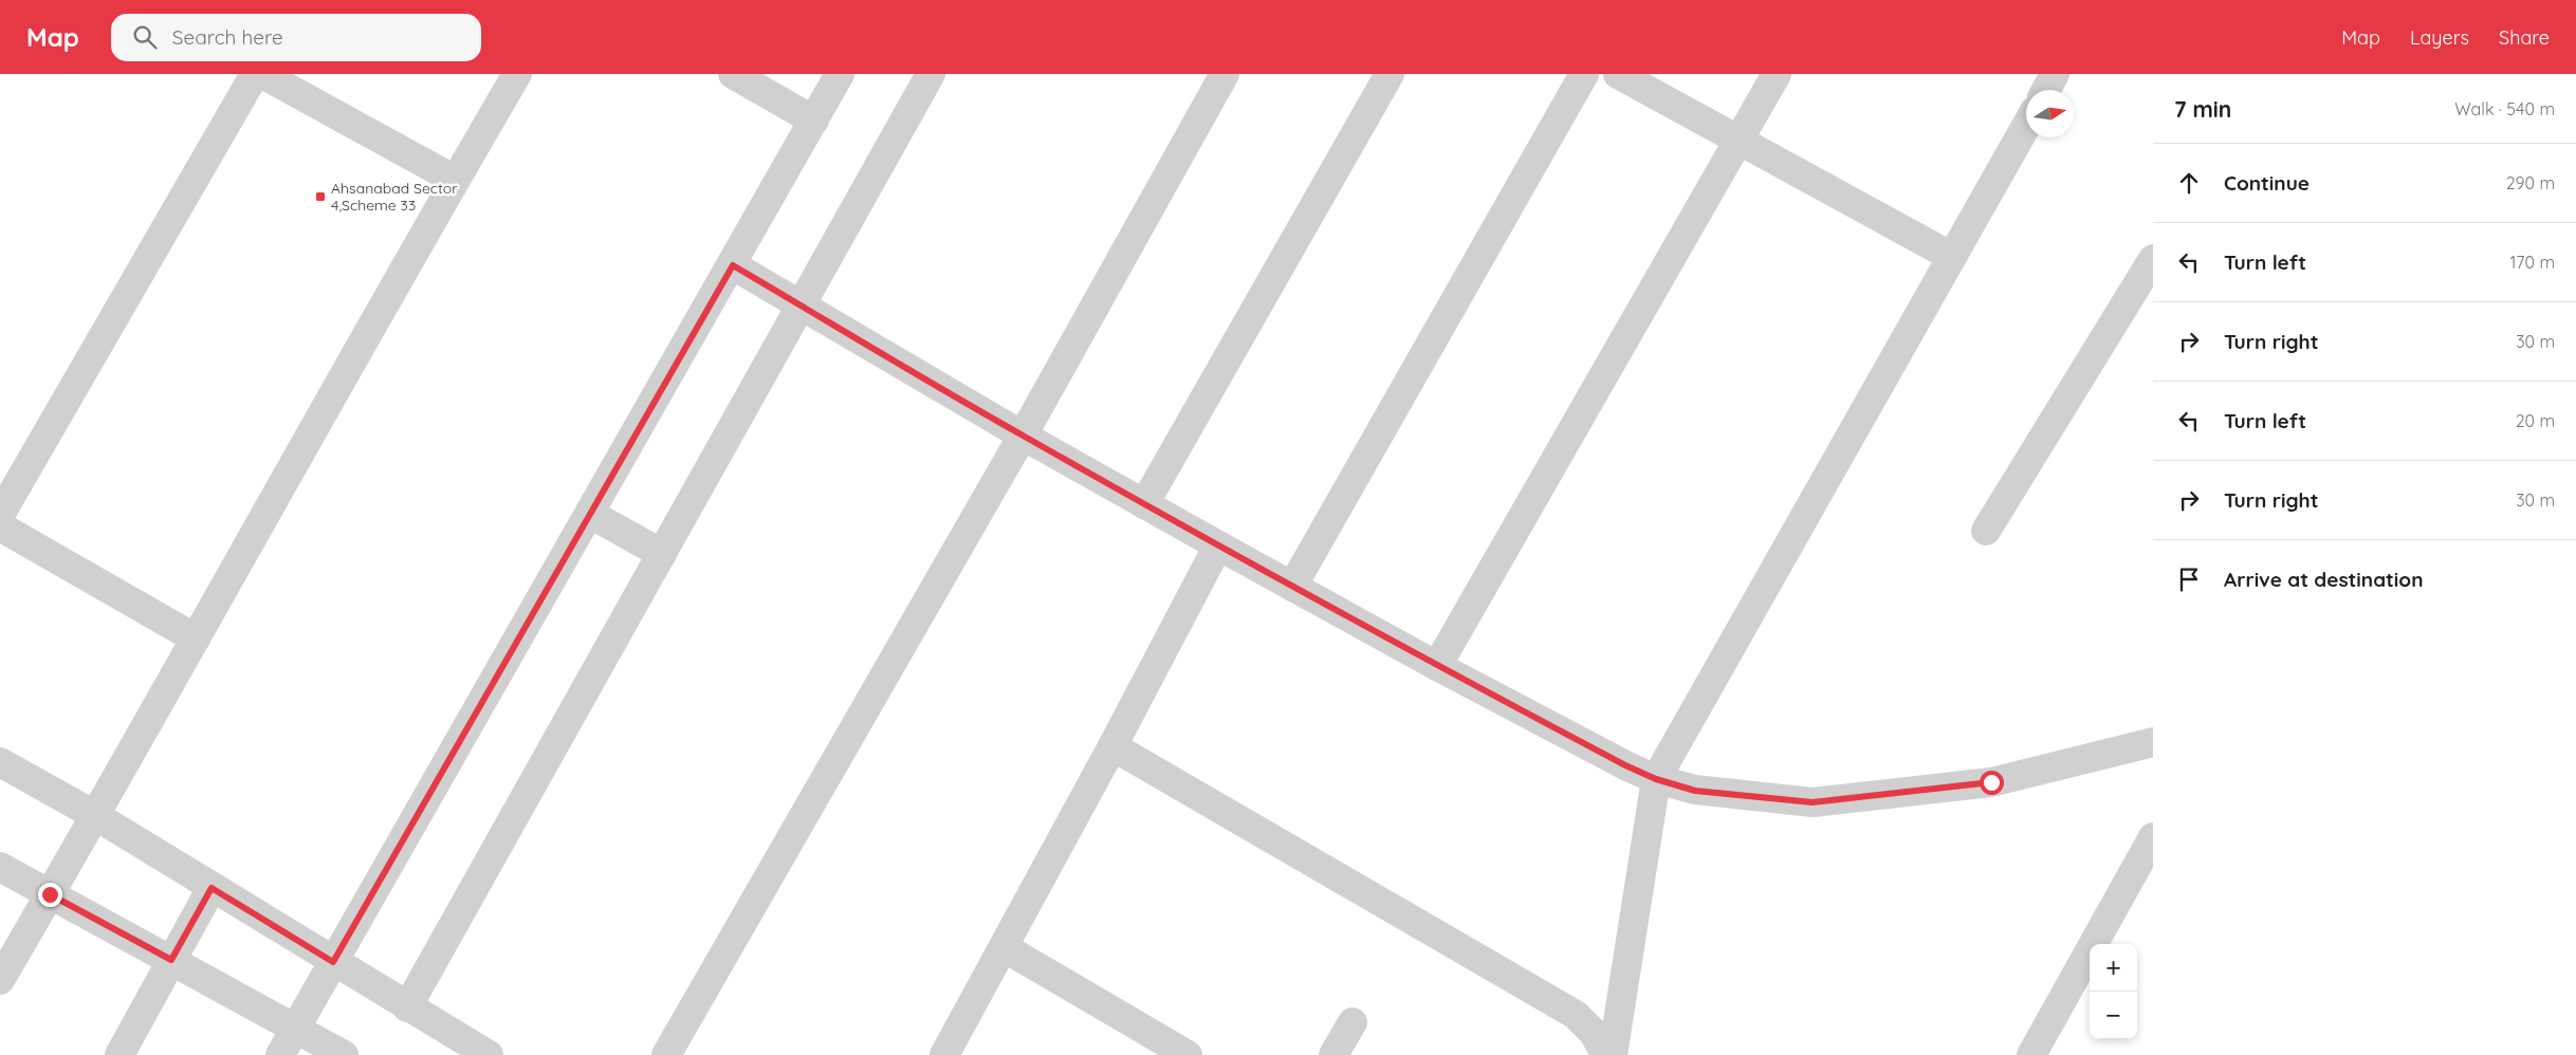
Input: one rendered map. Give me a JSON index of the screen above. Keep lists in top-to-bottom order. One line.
{"places":{"transit":["Ahsanabad Sector 4,Scheme 33"]},"north":"right","page":{"header":"Map","search":"Search here","nav":["Map","Layers","Share"],"heading":["7 min","Walk · 540 m"],"list":[["Continue","290 m"],["Turn left","170 m"],["Turn right","30 m"],["Turn left","20 m"],["Turn right","30 m"],"Arrive at destination"],"map_buttons":["+","−"]}}
